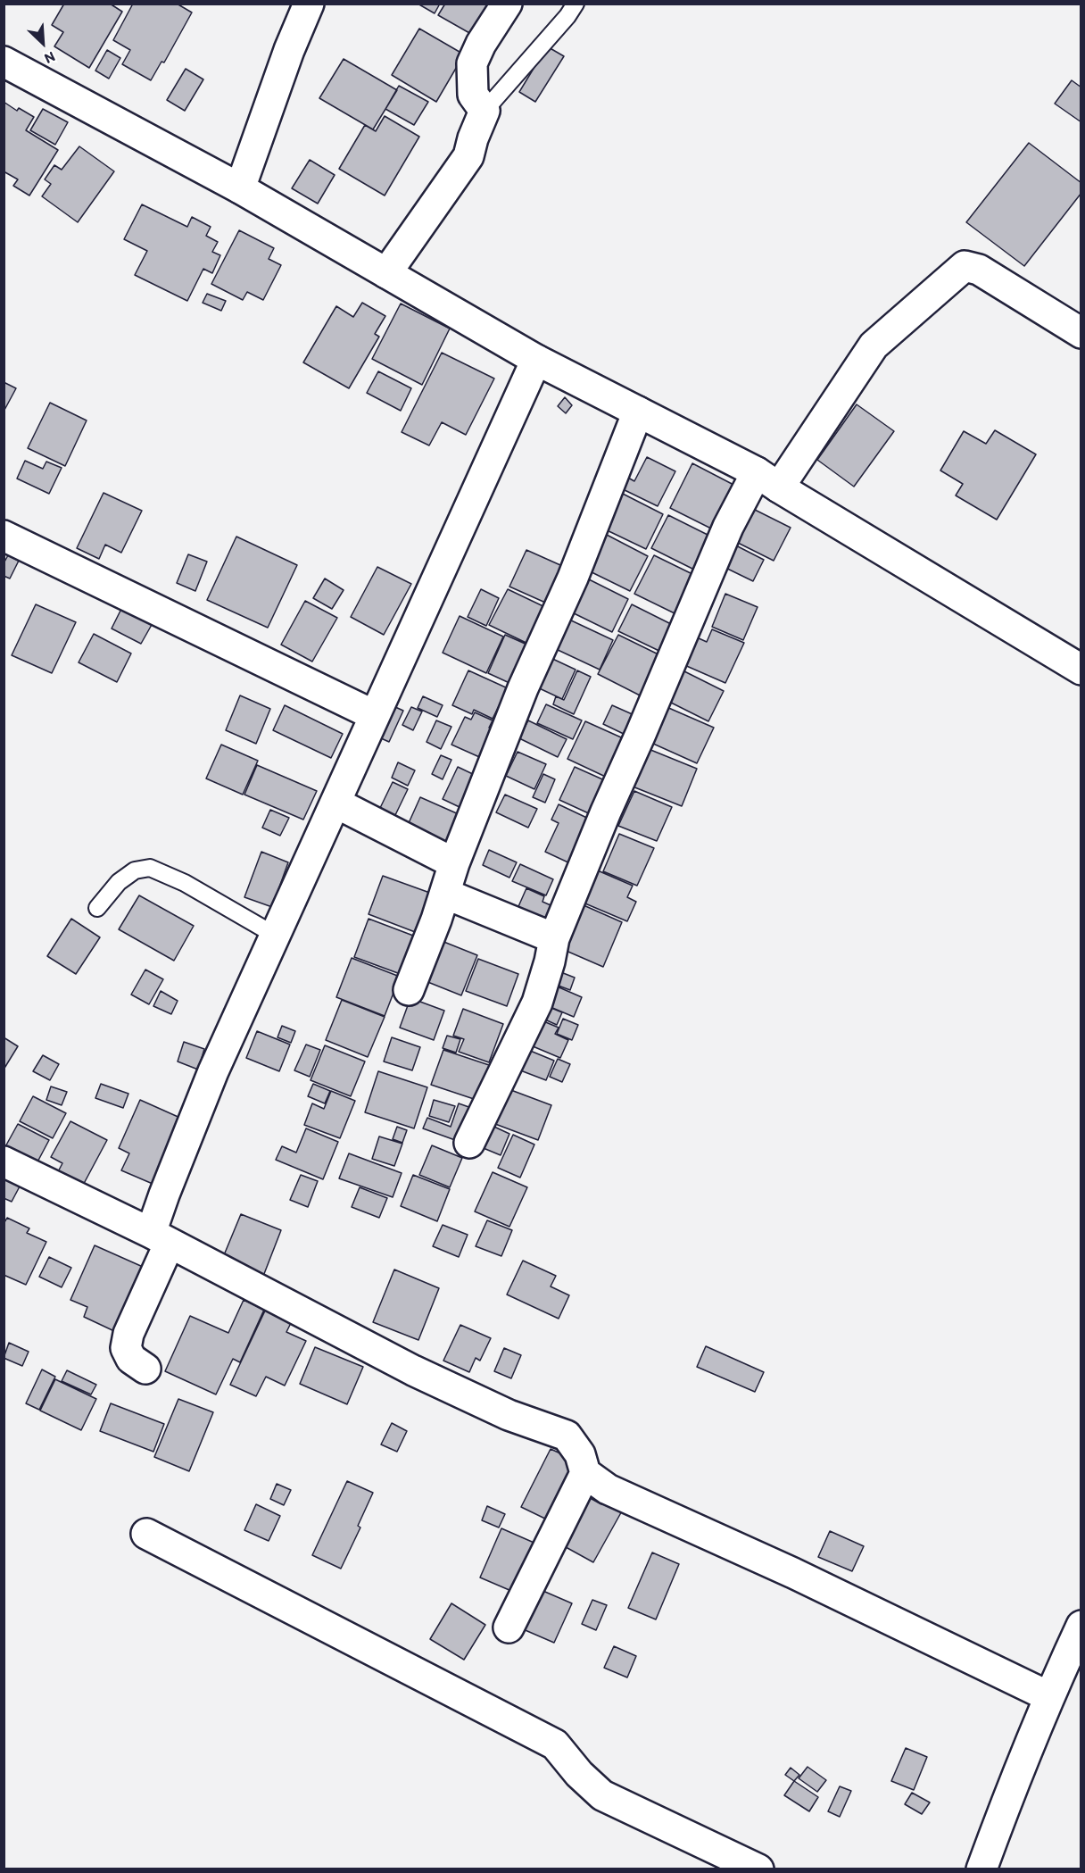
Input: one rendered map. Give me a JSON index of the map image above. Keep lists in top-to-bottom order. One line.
{"north":"bottom right"}
